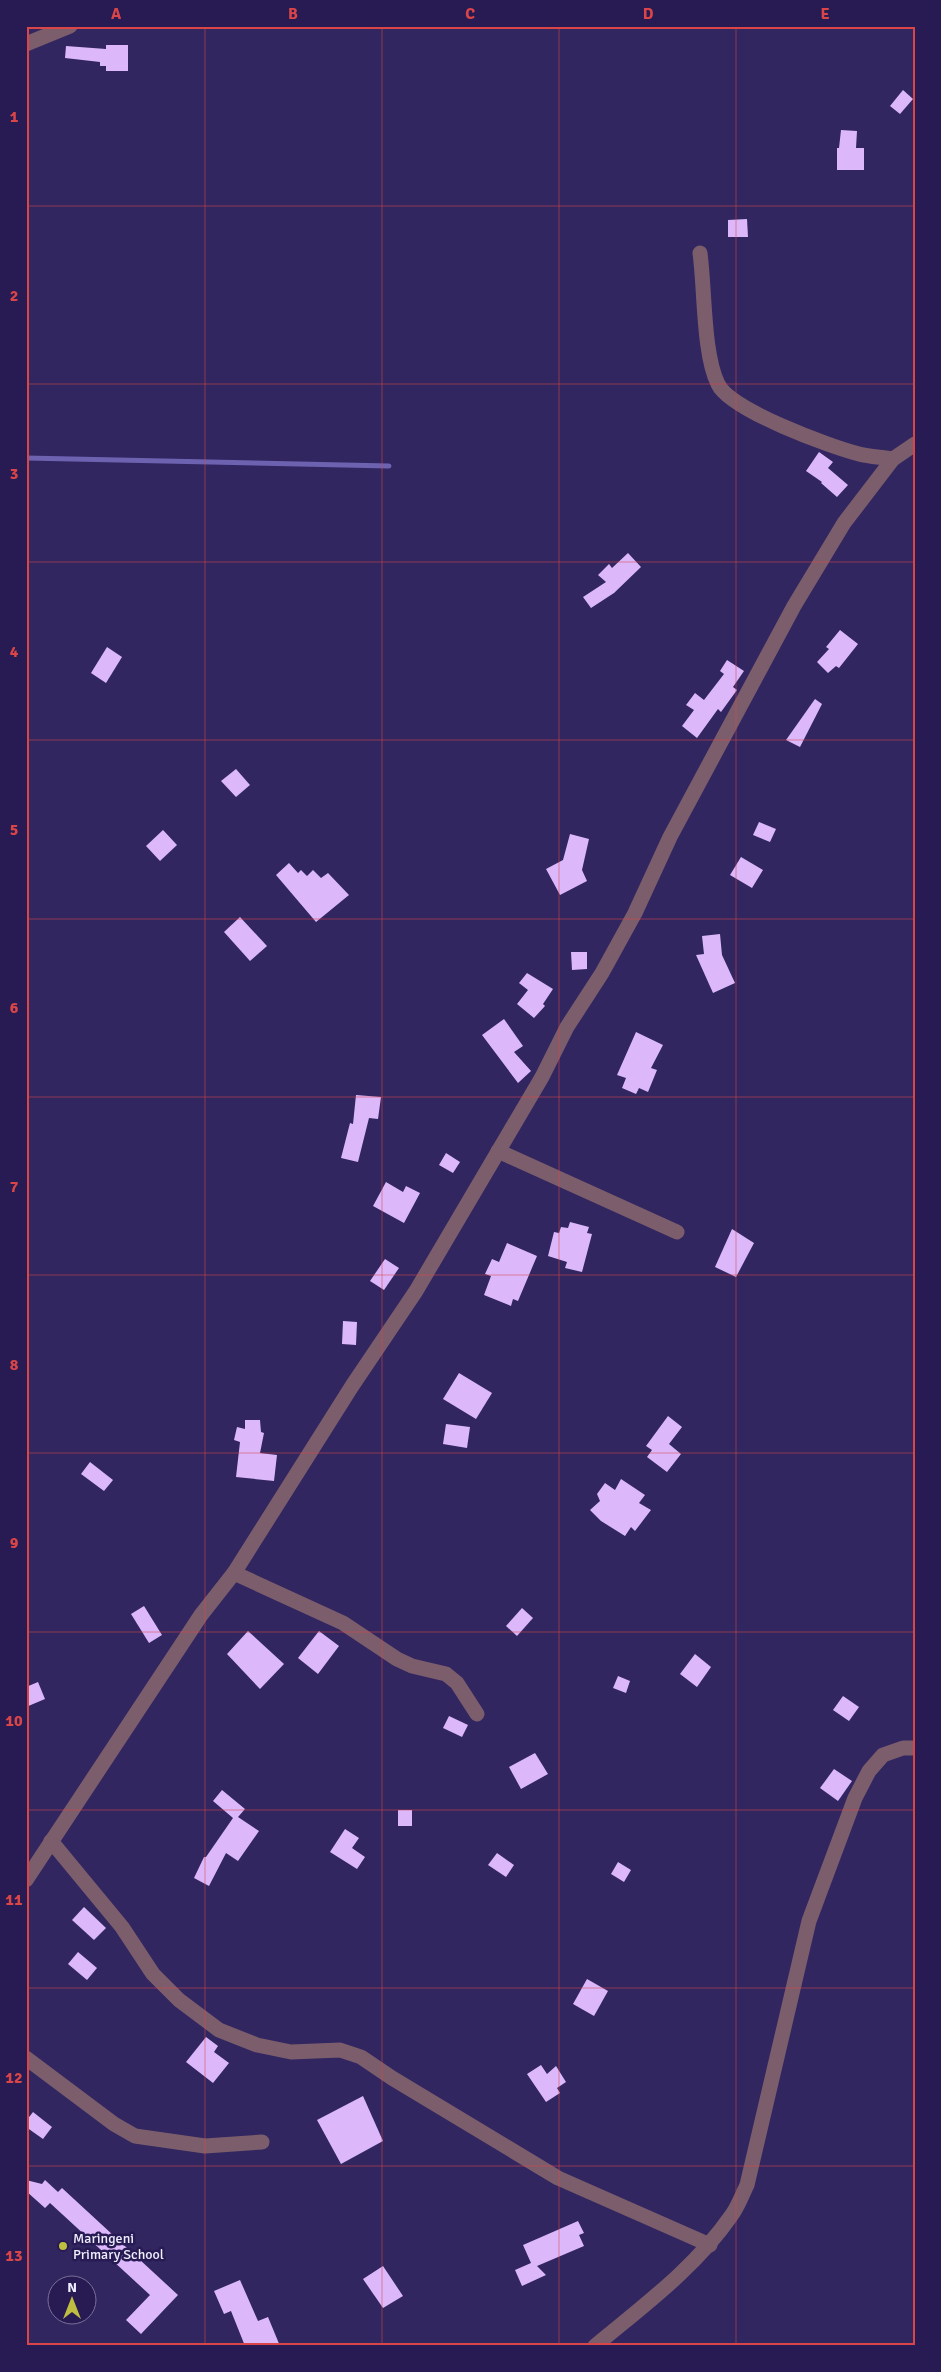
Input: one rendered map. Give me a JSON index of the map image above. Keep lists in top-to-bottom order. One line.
{"places":["Maringeni Primary School"],"north":"top","grid":{"columns":["A","B","C","D","E"],"rows":["1","2","3","4","5","6","7","8","9","10","11","12","13"]}}
